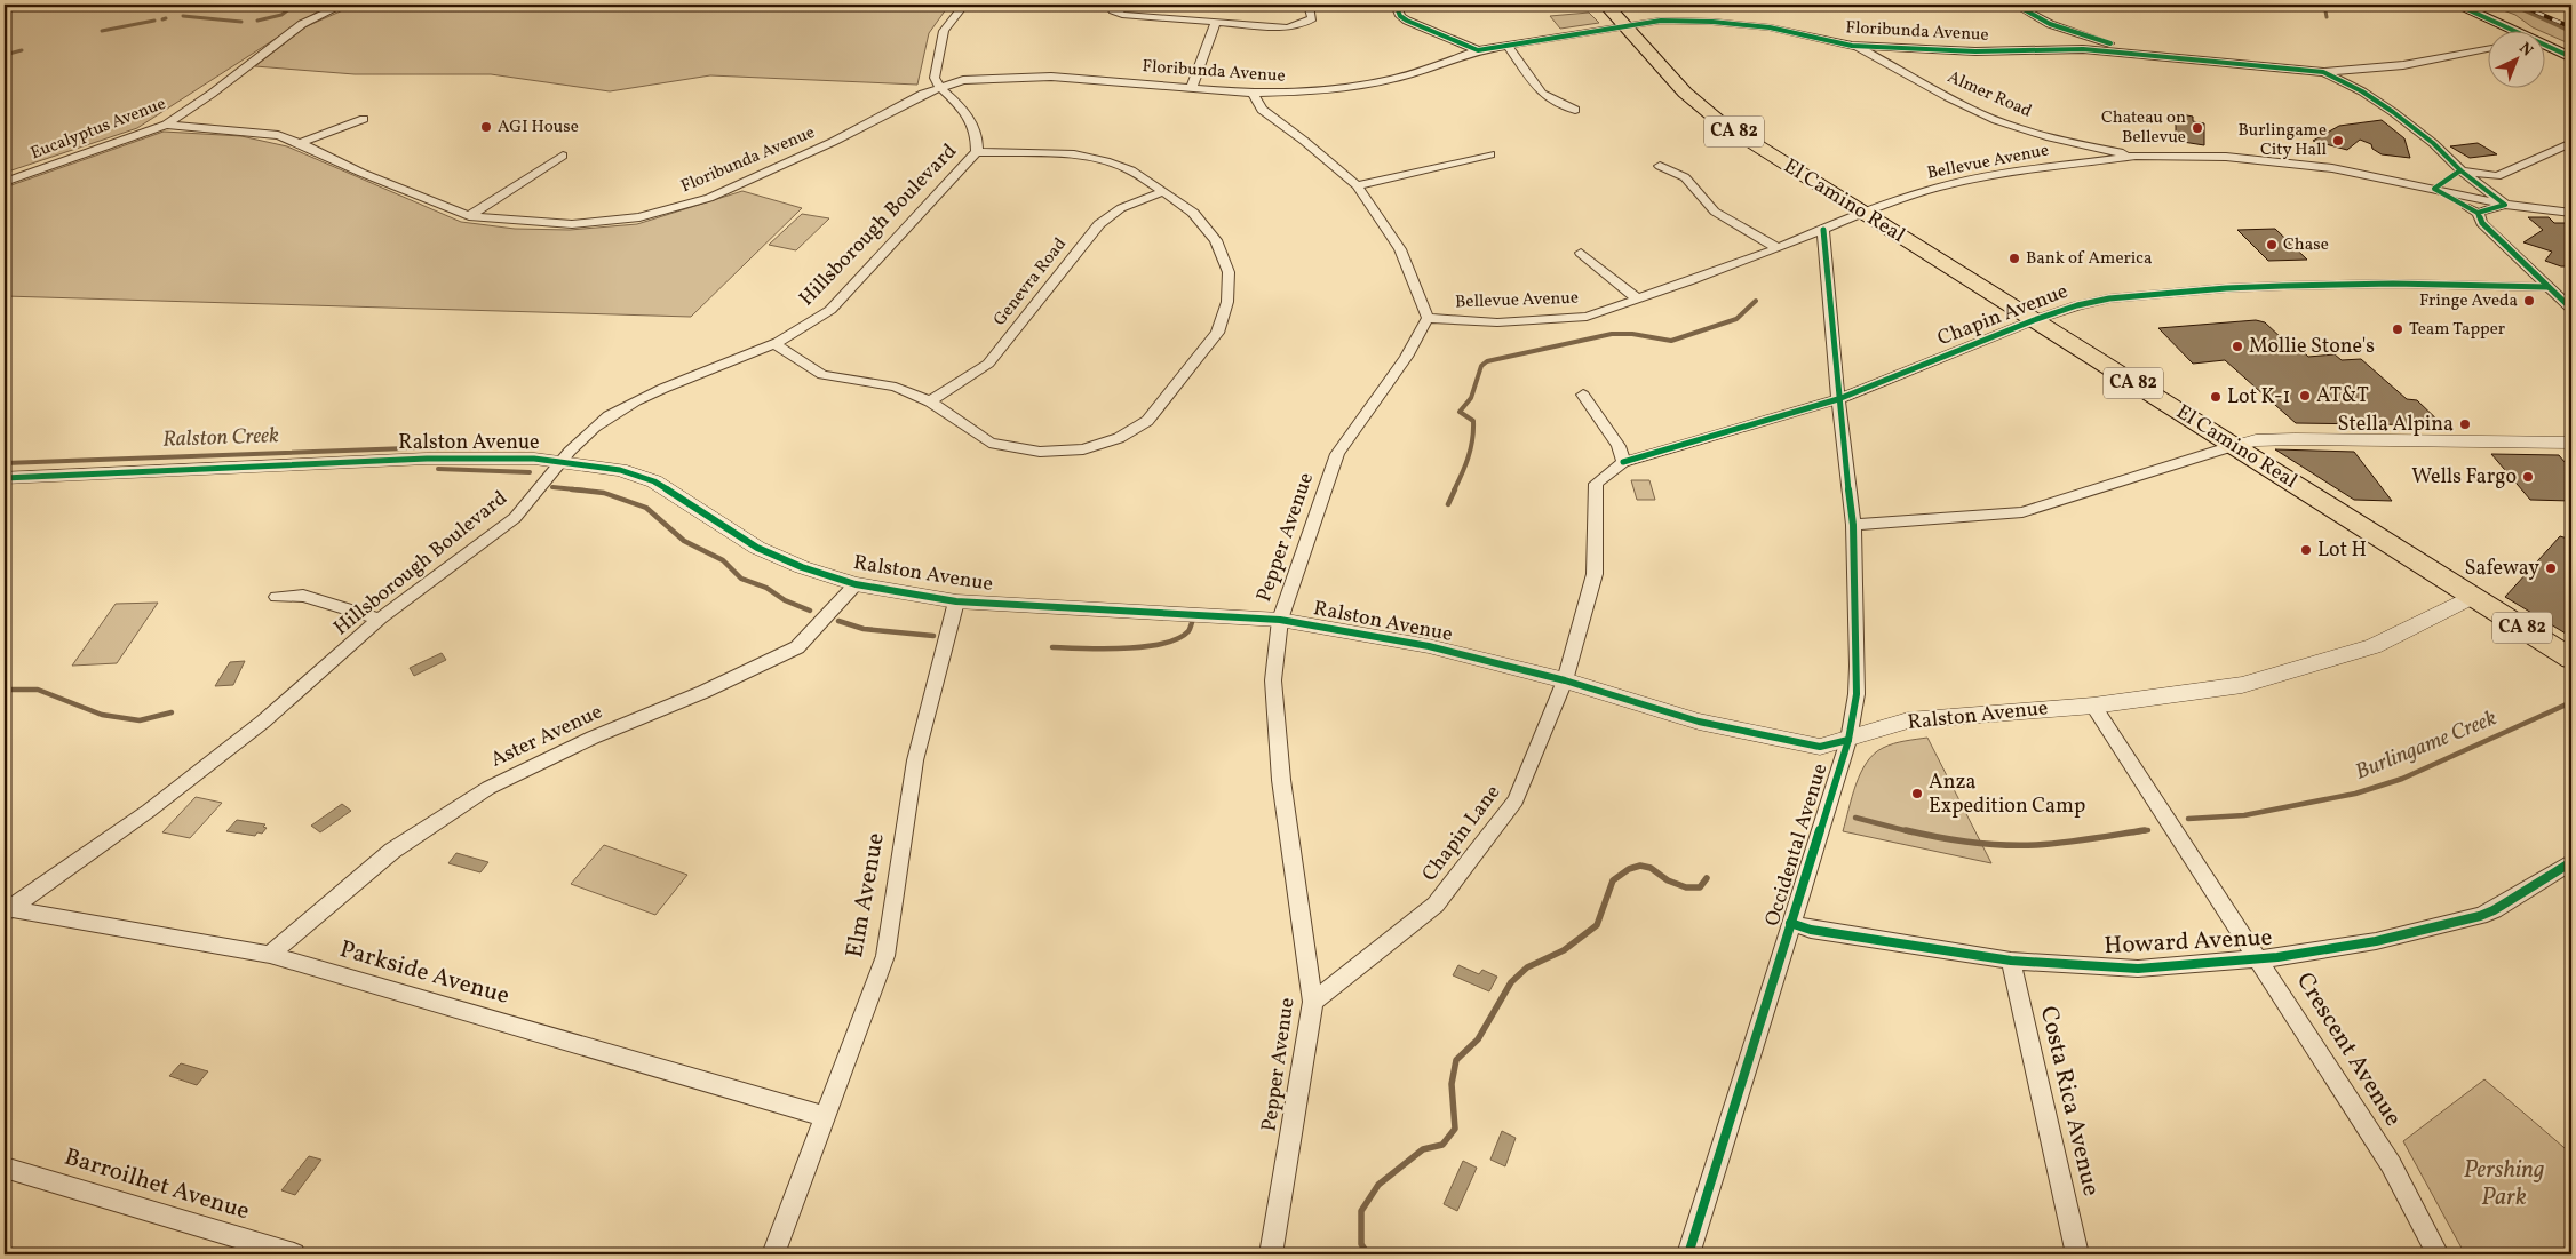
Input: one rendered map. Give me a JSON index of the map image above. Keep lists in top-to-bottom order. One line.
{"streets":{"main road":["CA 82","El Camino Real"],"street":["Floribunda Avenue","Almer Road","Eucalyptus Avenue","Bellevue Avenue","Hillsborough Boulevard","Genevra Road","Chapin Avenue","Ralston Avenue","Pepper Avenue","Aster Avenue","Chapin Lane","Occidental Avenue","Elm Avenue","Howard Avenue","Parkside Avenue","Crescent Avenue","Costa Rica Avenue","Barroilhet Avenue"]},"crossings":[["Floribunda Avenue","Almer Road"],["Floribunda Avenue","Eucalyptus Avenue"],["Floribunda Avenue","El Camino Real"],["Floribunda Avenue","Hillsborough Boulevard"],["Almer Road","Bellevue Avenue"],["Bellevue Avenue","El Camino Real"],["Bellevue Avenue","Pepper Avenue"],["Bellevue Avenue","Occidental Avenue"],["El Camino Real","Chapin Avenue"],["El Camino Real","Ralston Avenue"],["Hillsborough Boulevard","Ralston Avenue"],["Hillsborough Boulevard","Parkside Avenue"],["Chapin Avenue","Chapin Lane"],["Chapin Avenue","Occidental Avenue"],["Ralston Avenue","Pepper Avenue"],["Ralston Avenue","Aster Avenue"],["Ralston Avenue","Chapin Lane"],["Ralston Avenue","Occidental Avenue"],["Ralston Avenue","Elm Avenue"],["Ralston Avenue","Crescent Avenue"],["Pepper Avenue","Chapin Lane"],["Aster Avenue","Parkside Avenue"],["Occidental Avenue","Howard Avenue"],["Elm Avenue","Parkside Avenue"],["Howard Avenue","Crescent Avenue"],["Howard Avenue","Costa Rica Avenue"]],"water":["Ralston Creek","Burlingame Creek"],"parks":["Pershing Park"],"places":["AGI House","Chateau on Bellevue","Burlingame City Hall","Chase","Bank of America","Fringe Aveda","Team Tapper","Mollie Stone's","AT&T","Lot K-1","Stella Alpina","Wells Fargo","Lot H","Safeway","Anza Expedition Camp"],"north":"top right"}
